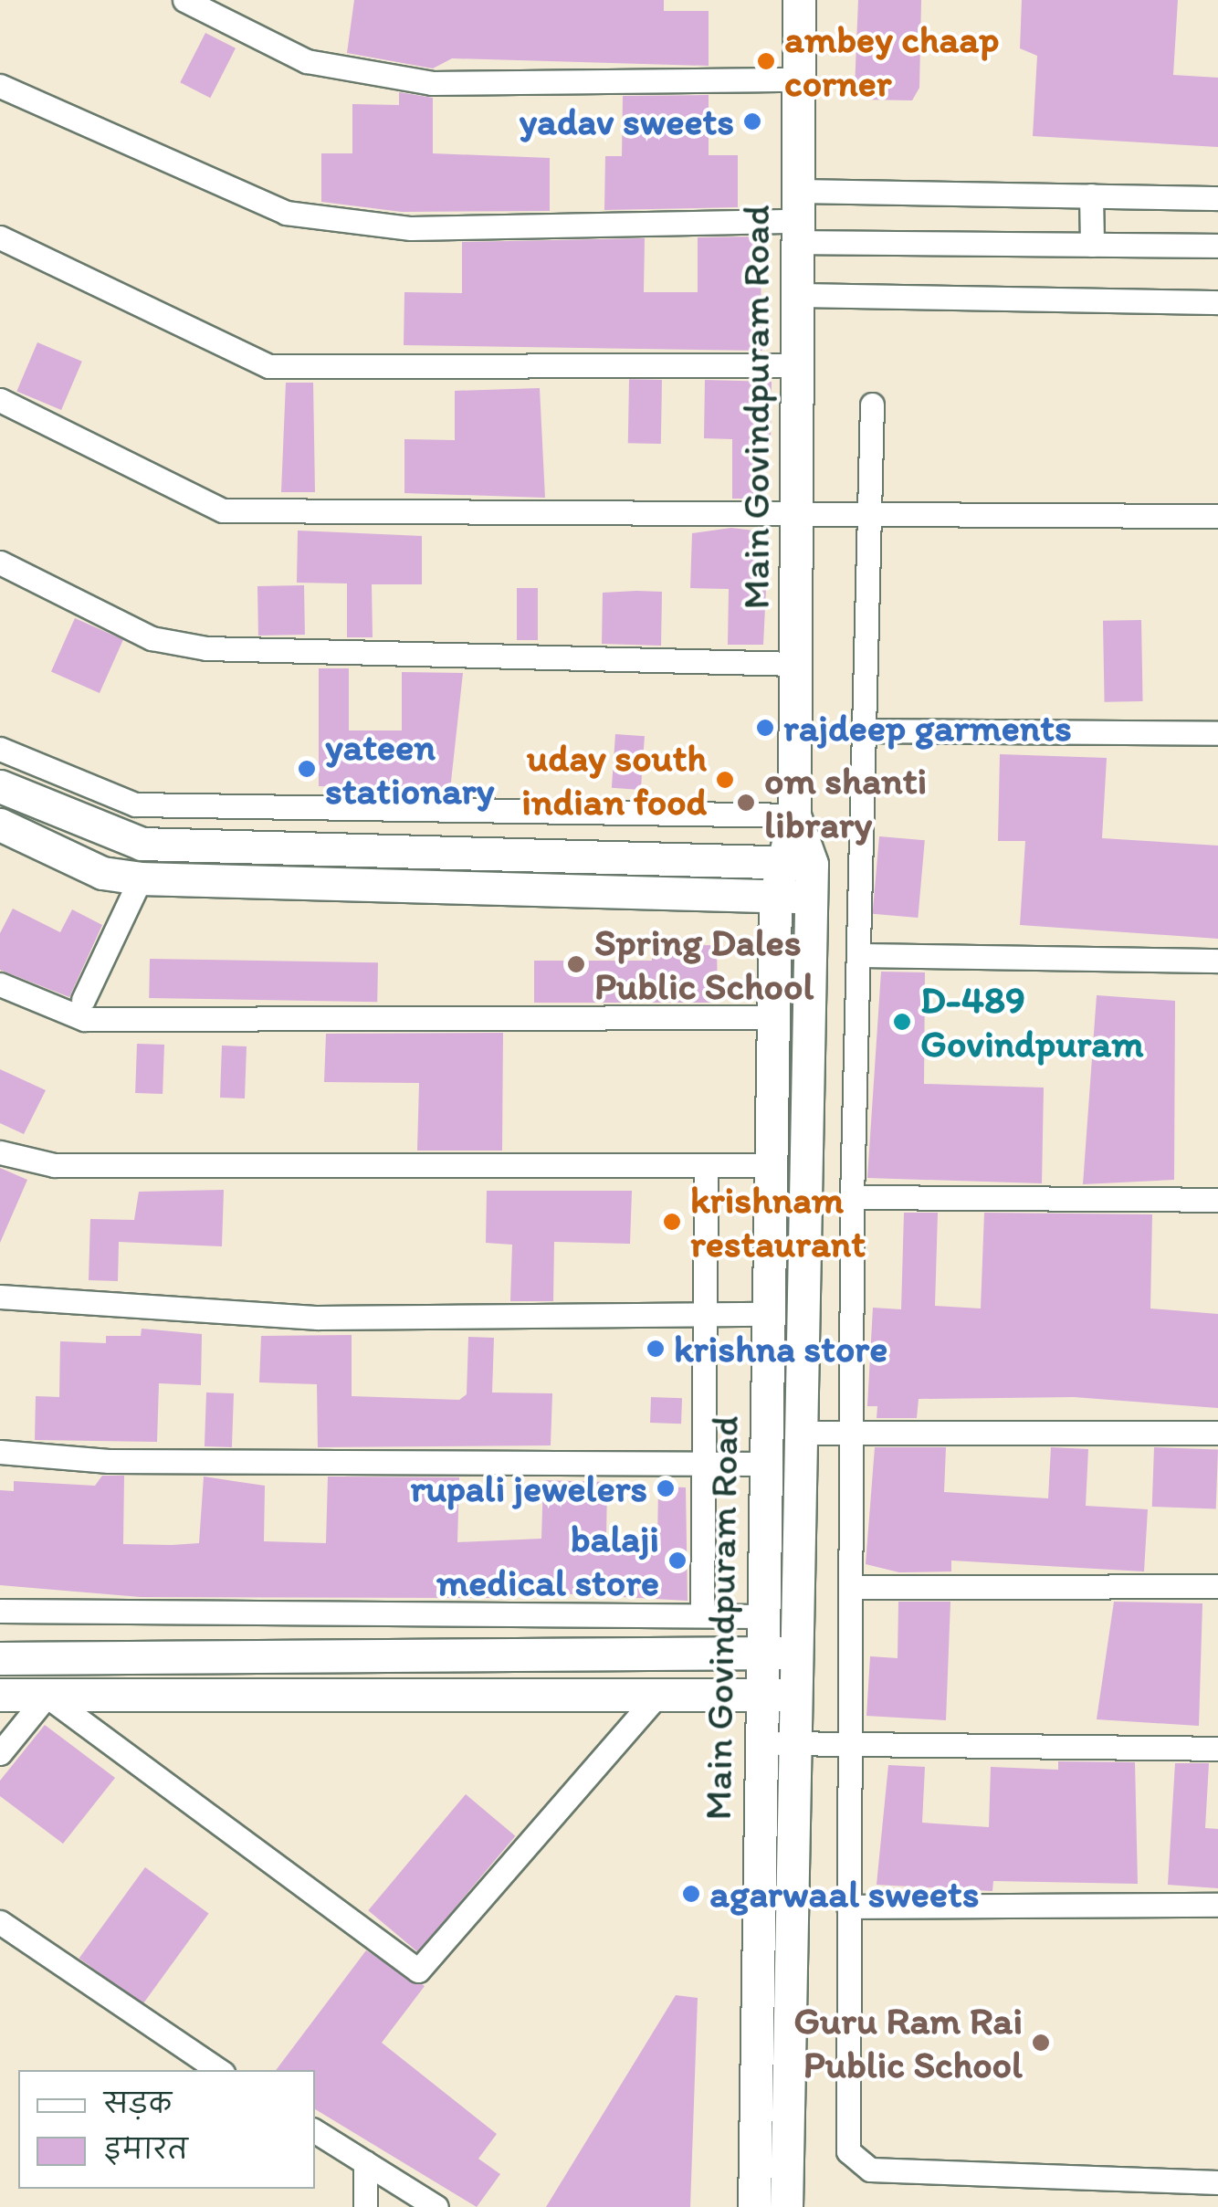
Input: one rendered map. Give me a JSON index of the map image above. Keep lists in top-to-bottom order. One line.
{"streets":{"street":["Main Govindpuram Road"]},"places":["ambey chaap corner","yadav sweets","rajdeep garments","yateen stationary","uday south indian food","om shanti library","Spring Dales Public School","D-489 Govindpuram","krishnam restaurant","krishna store","rupali jewelers","balaji medical store","agarwaal sweets","Guru Ram Rai Public School"],"legend":["सड़क","इमारत"]}
